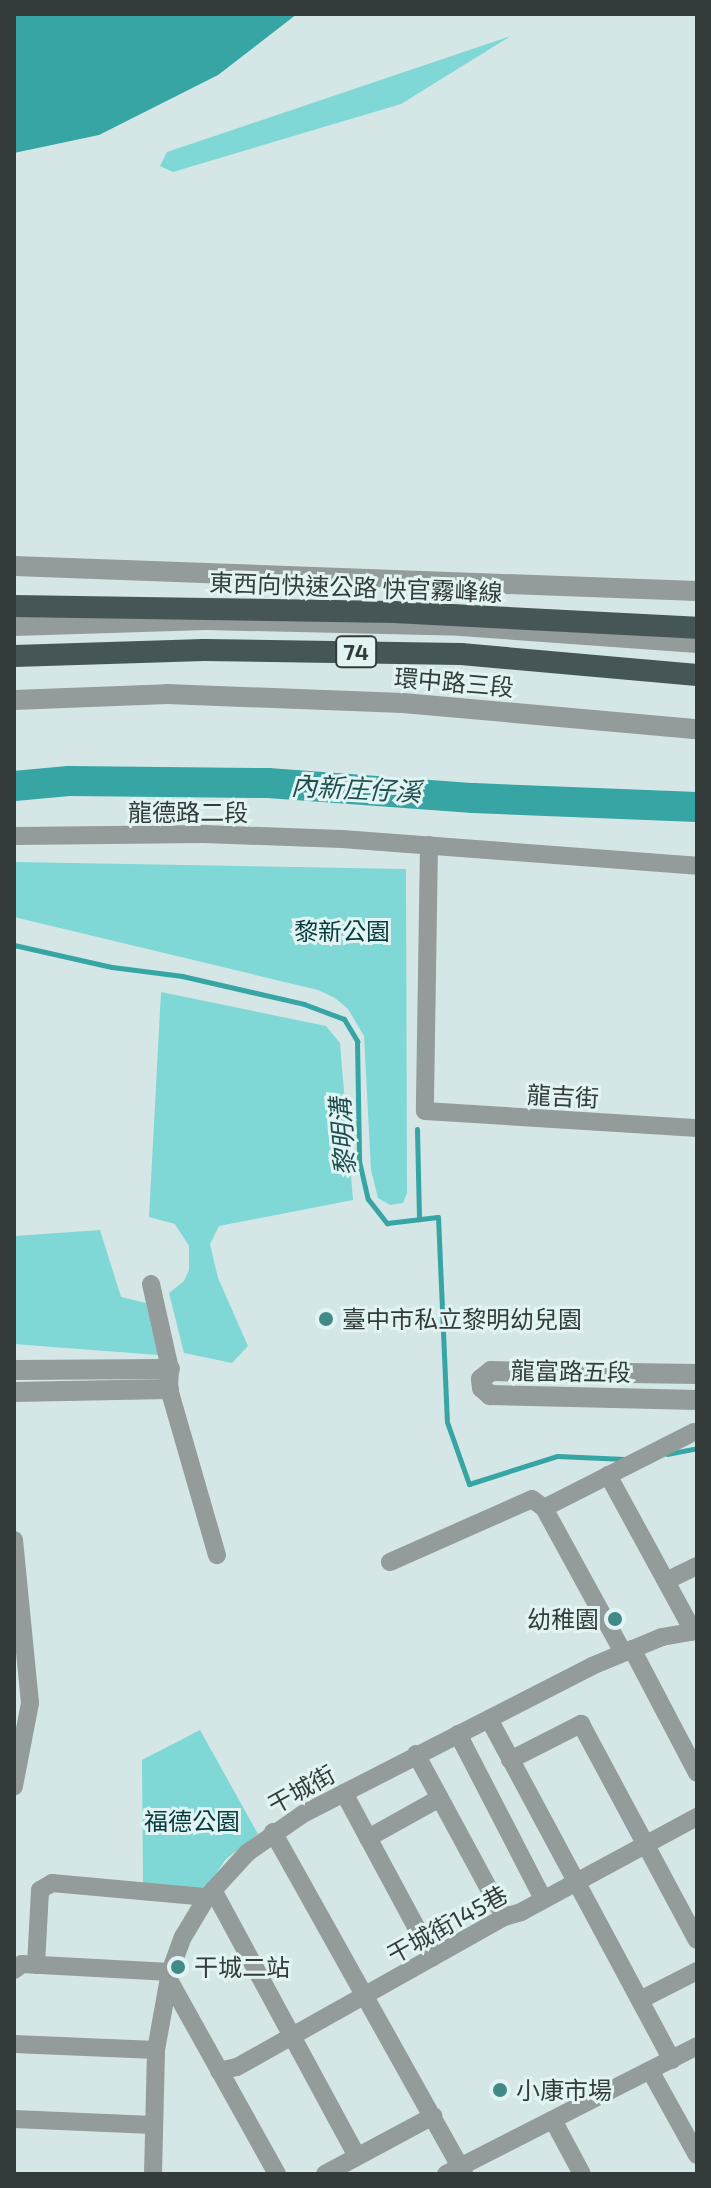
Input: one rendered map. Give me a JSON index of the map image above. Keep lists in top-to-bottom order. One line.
{"streets":{"highway":["東西向快速公路 快官霧峰線","74"],"street":["環中路三段","龍德路二段","龍吉街","龍富路五段","干城街","干城街145巷"]},"crossings":[["龍德路二段","龍吉街"]],"water":["內新庄仔溪","黎明溝"],"parks":["黎新公園","福德公園"],"places":["臺中市私立黎明幼兒園","幼稚園","干城二站","小康市場"]}
